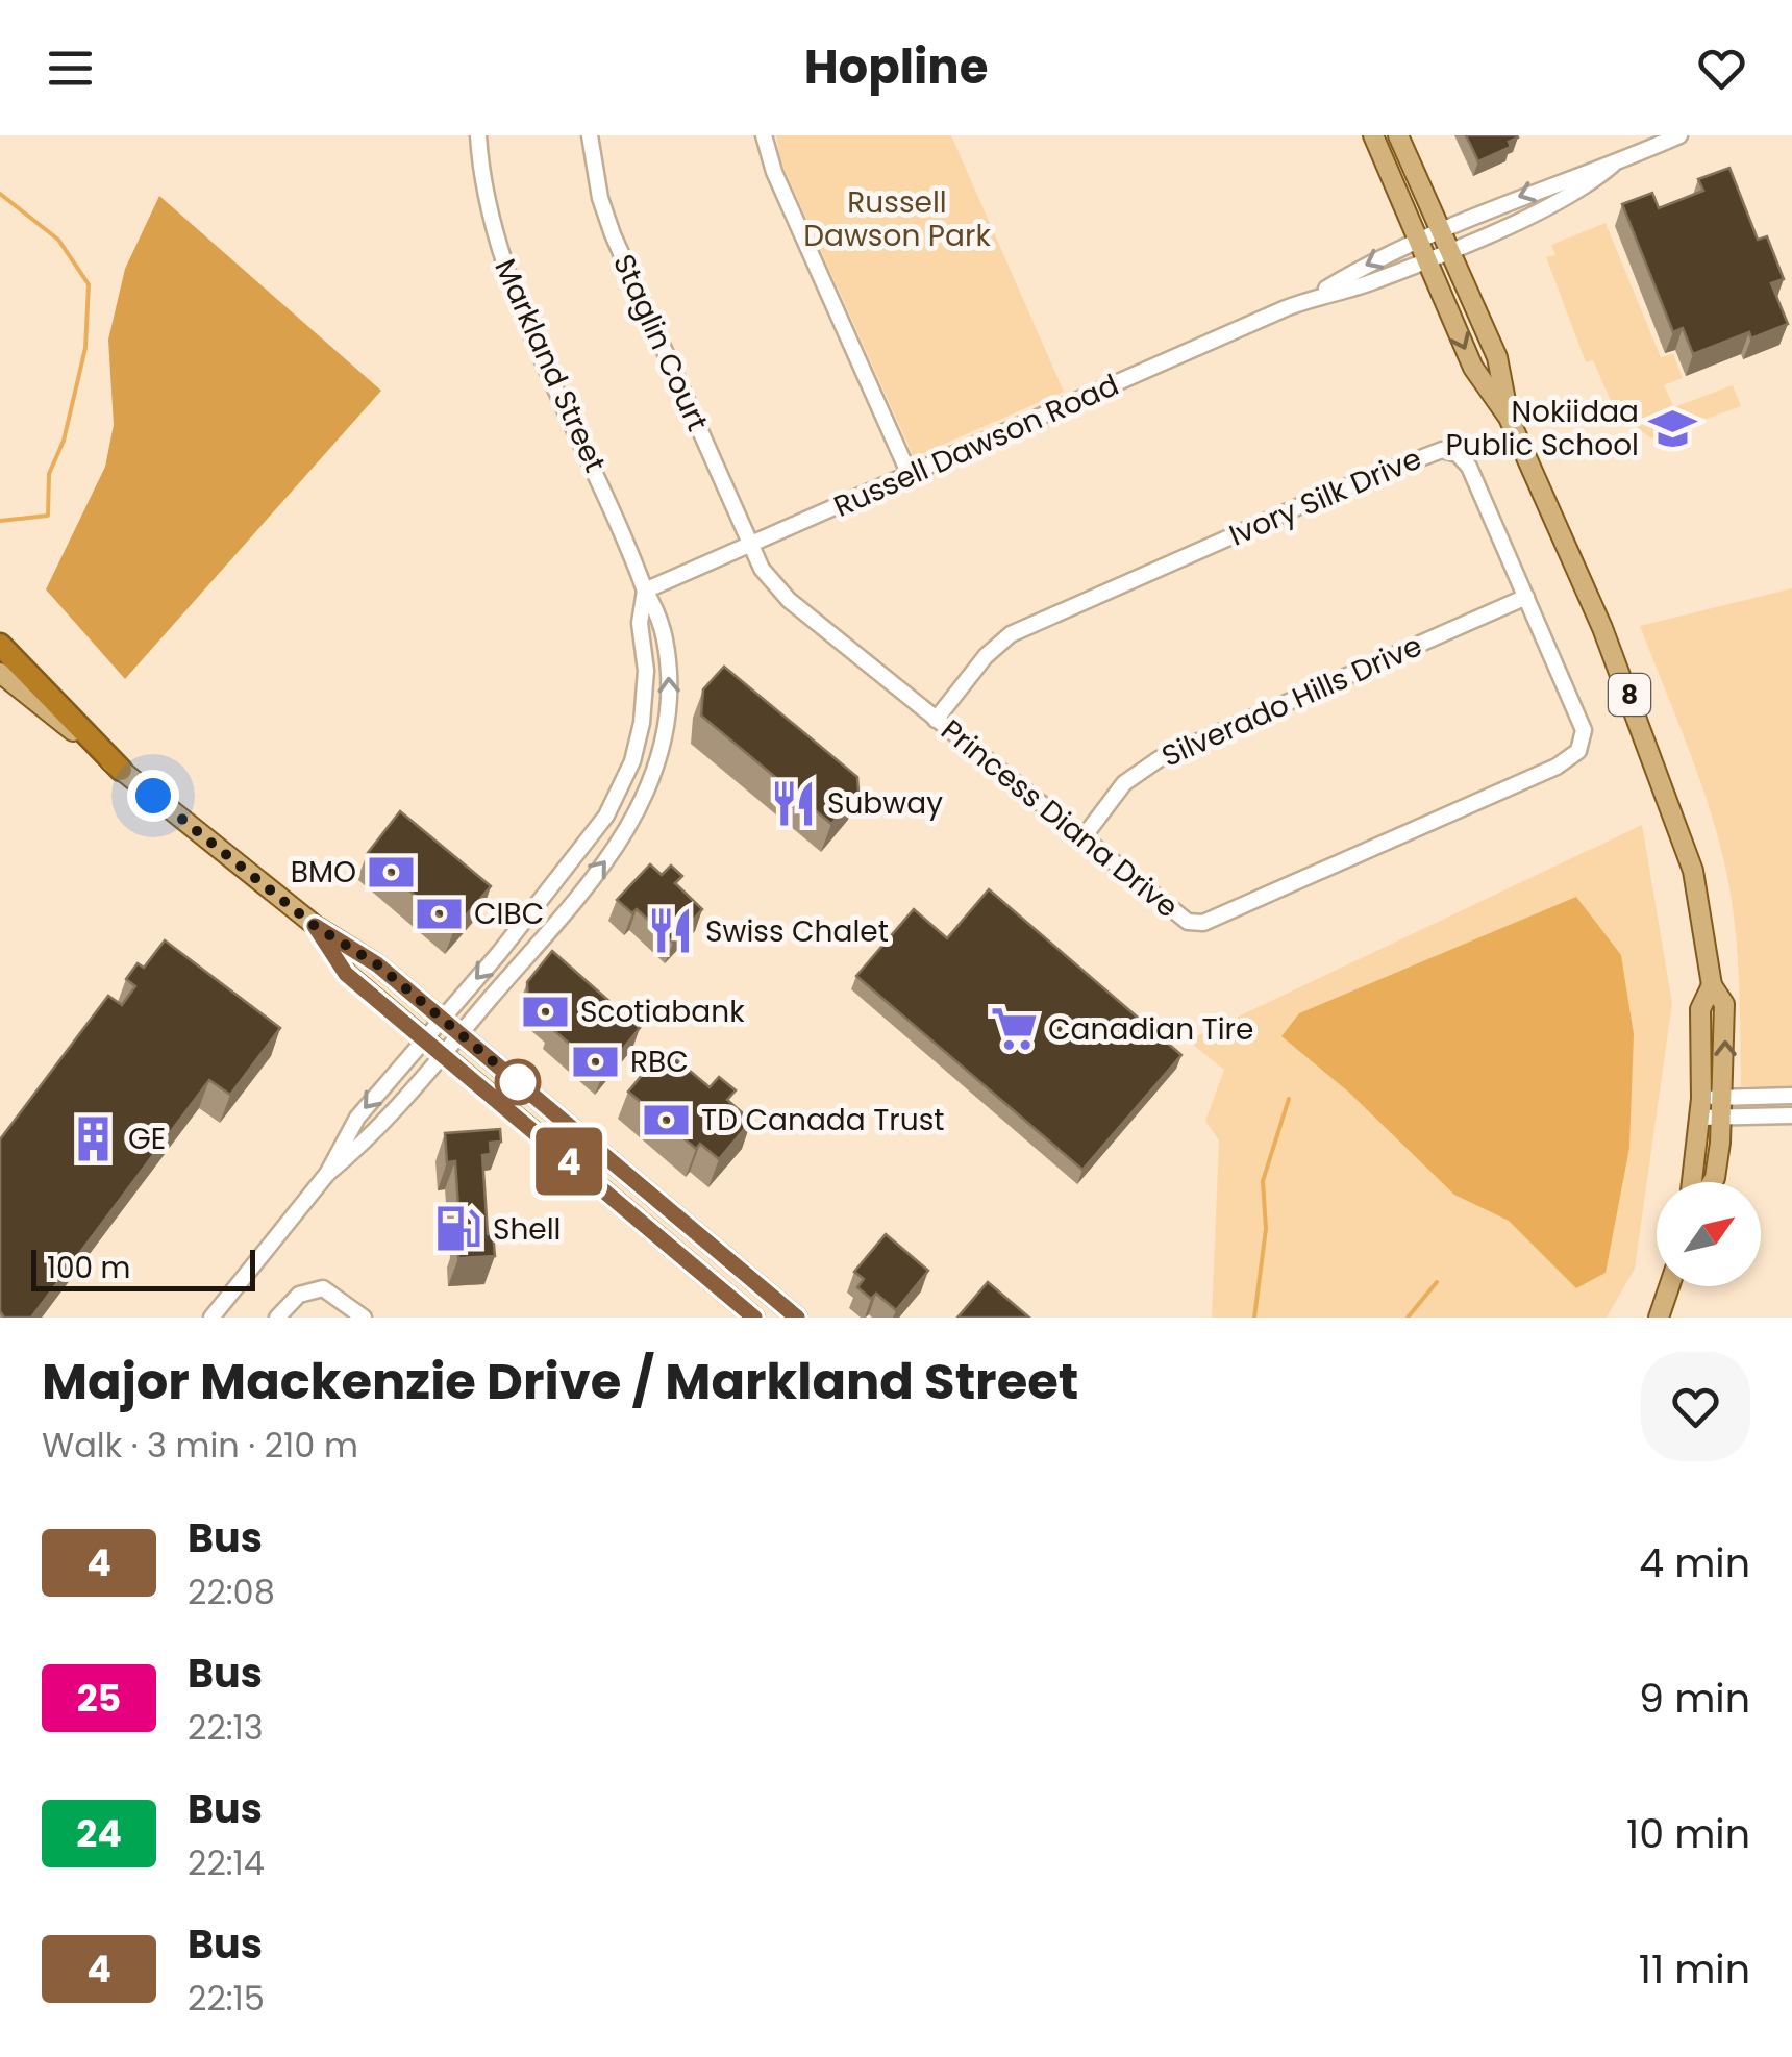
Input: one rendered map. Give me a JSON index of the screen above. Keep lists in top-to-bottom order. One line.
{"streets":{"main road":["8"],"street":["Staglin Court","Markland Street","Russell Dawson Road","Ivory Silk Drive","Silverado Hills Drive","Princess Diana Drive"]},"crossings":[["Staglin Court","Russell Dawson Road"],["Staglin Court","Princess Diana Drive"],["Markland Street","Russell Dawson Road"],["Russell Dawson Road","8"],["Russell Dawson Road","Princess Diana Drive"],["Ivory Silk Drive","Silverado Hills Drive"],["Ivory Silk Drive","Princess Diana Drive"],["Silverado Hills Drive","Princess Diana Drive"]],"parks":["Russell Dawson Park"],"places":{"school or university":["Nokiidaa Public School"],"restaurant":["Subway","Swiss Chalet"],"bank":["BMO","CIBC","Scotiabank","RBC","TD Canada Trust"],"supermarket":["Canadian Tire"],"building":["GE"],"fuel station":["Shell"]},"lines":["bus line 4"],"scale_bar":"100 m","north":"top right","page":{"header":"Hopline","on_map":"4","scale":"100 m","heading":["Major Mackenzie Drive / Markland Street","Walk · 3 min · 210 m"],"list":[{"mark":"4","name":"Bus","note":"22:08","value":"4 min"},{"mark":"25","name":"Bus","note":"22:13","value":"9 min"},{"mark":"24","name":"Bus","note":"22:14","value":"10 min"},{"mark":"4","name":"Bus","note":"22:15","value":"11 min"}]}}
